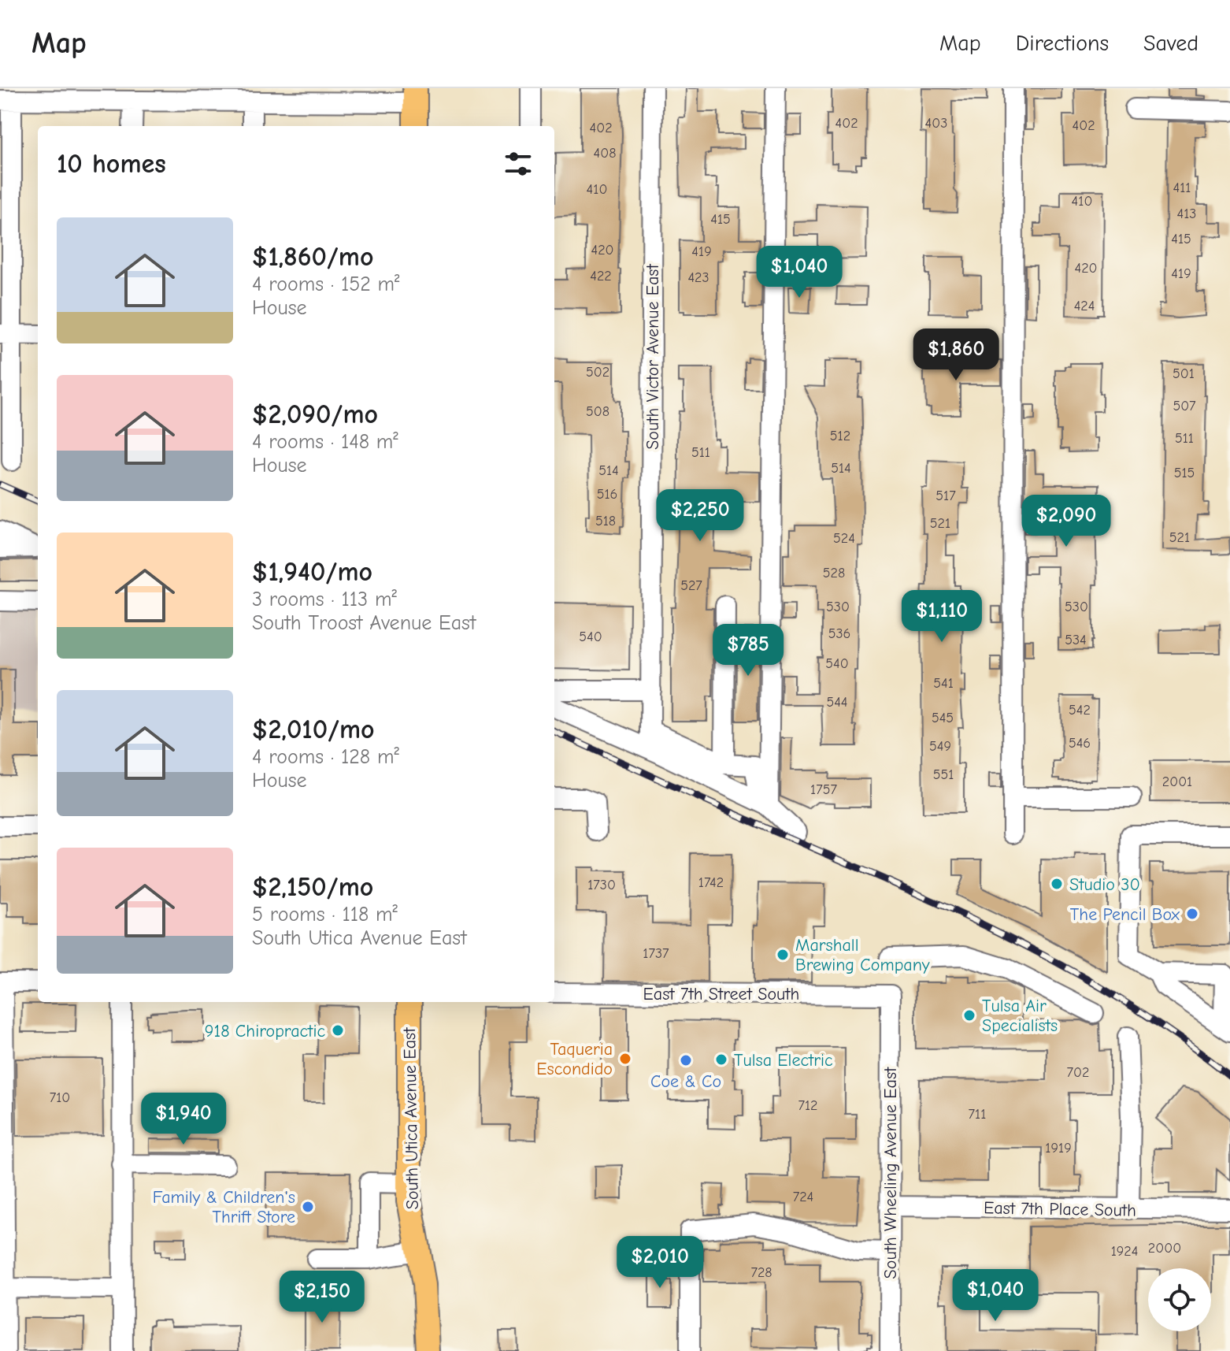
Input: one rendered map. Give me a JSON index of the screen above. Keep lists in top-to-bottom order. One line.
{"streets":{"main road":["South Utica Avenue East"],"street":["South Victor Avenue East","East 7th Street South","South Wheeling Avenue East","East 7th Place South"]},"crossings":[["East 7th Street South","South Wheeling Avenue East"],["South Wheeling Avenue East","East 7th Place South"]],"places":["Studio 30","The Pencil Box","Marshall Brewing Company","Tulsa Air Specialists","918 Chiropractic","Taqueria Escondido","Tulsa Electric","Coe & Co","Family & Children's Thrift Store"],"house_numbers":["402","403","402","402","408","411","410","410","413","415","415","420","419","420","419","422","423","424","502","501","507","508","512","511","511","514","514","515","516","517","518","521","521","524","528","527","530","530","536","540","534","540","541","544","542","545","546","549","551","2001","1757","1742","1730","1737","702","710","712","711","1919","724","2000","1924","728"],"page":{"header":"Map","nav":["Map","Directions","Saved"],"heading":"10 homes","list":[{"name":"$1,860/mo","note":"4 rooms · 152 m² · House"},{"name":"$2,090/mo","note":"4 rooms · 148 m² · House"},{"name":"$1,940/mo","note":"3 rooms · 113 m² · South Troost Avenue East"},{"name":"$2,010/mo","note":"4 rooms · 128 m² · House"},{"name":"$2,150/mo","note":"5 rooms · 118 m² · South Utica Avenue East"}],"price":["$1,040","$1,860","$2,250","$2,090","$1,110","$785","$1,940","$2,010","$1,040","$2,150"]}}
